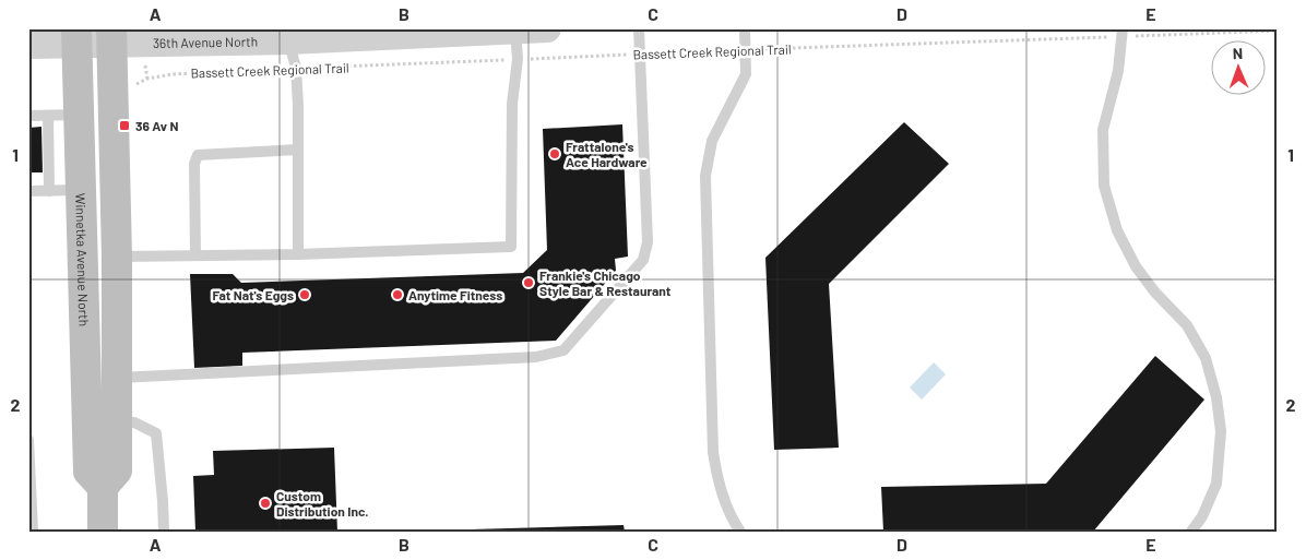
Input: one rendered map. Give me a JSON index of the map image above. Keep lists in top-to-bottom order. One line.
{"streets":{"main road":["Winnetka Avenue North"],"street":["36th Avenue North"],"path":["Bassett Creek Regional Trail"]},"crossings":[["36th Avenue North","Winnetka Avenue North"]],"places":{"transit":["36 Av N"],"other":["Frattalone's Ace Hardware","Frankie's Chicago Style Bar & Restaurant","Fat Nat's Eggs","Anytime Fitness","Custom Distribution Inc."]},"north":"top","grid":{"columns":["A","B","C","D","E"],"rows":["1","2"]}}
